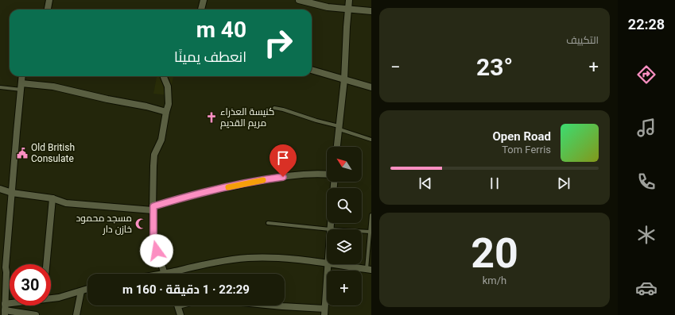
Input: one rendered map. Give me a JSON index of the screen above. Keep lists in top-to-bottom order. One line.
{"places":{"church":["كنيسة العذراء مريم القديم"],"public building":["Old British Consulate"],"mosque":["مسجد محمود خازن دار"]},"north":"top left","page":{"tabs":"22:28","tile":["التكييف",["20","km/h"]],"turn":["40 m","انعطف يمينًا"],"heat":["−","23°","+"],"song":["Open Road","Tom Ferris"],"map_buttons":"+","limit":"30","trip":"22:29 · 1 دقيقة · 160 m"}}
